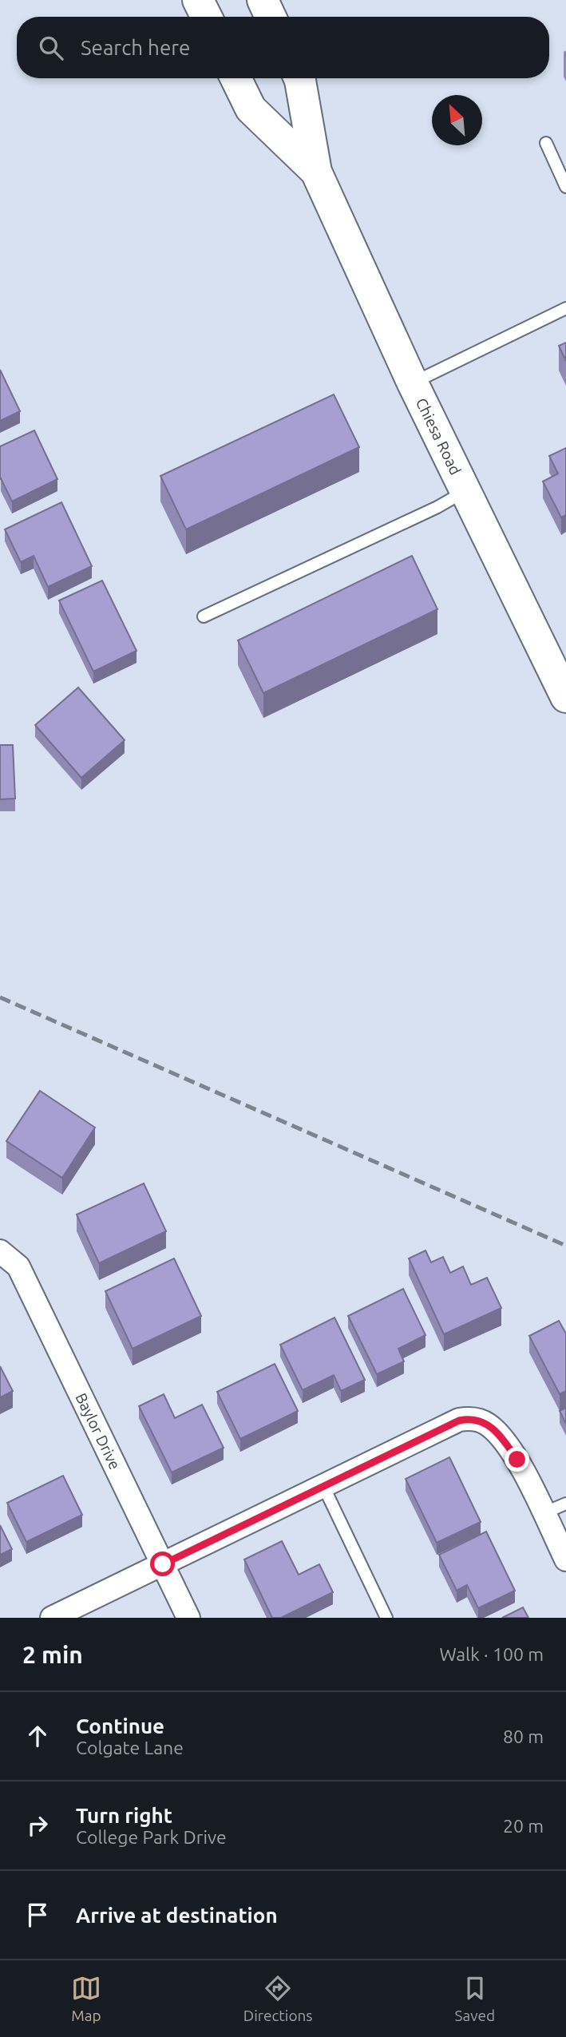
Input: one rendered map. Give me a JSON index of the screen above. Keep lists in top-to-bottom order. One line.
{"streets":{"main road":["Chiesa Road"],"street":["Baylor Drive"]},"north":"top left","page":{"search":"Search here","heading":["2 min","Walk · 100 m"],"list":[["Continue","Colgate Lane","80 m"],["Turn right","College Park Drive","20 m"],"Arrive at destination"],"nav":["Map","Directions","Saved"]}}
